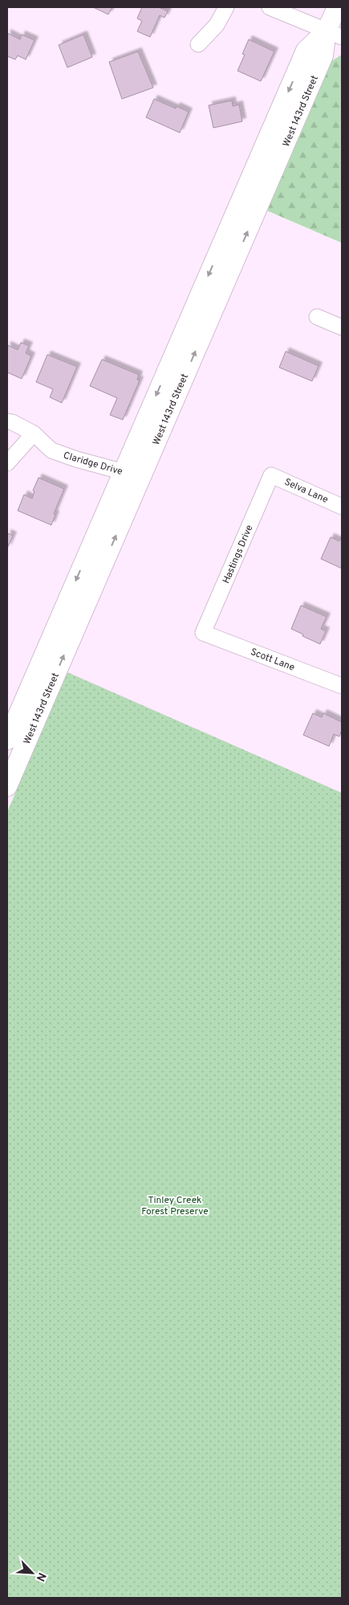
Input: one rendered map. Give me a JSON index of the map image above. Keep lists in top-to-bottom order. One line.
{"streets":{"main road":["West 143rd Street"],"street":["Claridge Drive","Selva Lane","Hastings Drive","Scott Lane"]},"crossings":[["West 143rd Street","Claridge Drive"],["Selva Lane","Hastings Drive"],["Hastings Drive","Scott Lane"]],"parks":["Tinley Creek Forest Preserve"],"north":"bottom right"}
